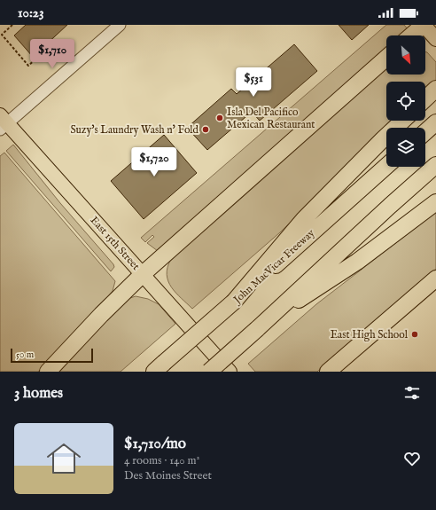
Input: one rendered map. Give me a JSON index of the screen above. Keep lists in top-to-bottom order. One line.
{"streets":{"highway":["John MacVicar Freeway"],"main road":["East 15th Street"]},"places":["Isla Del Pacifico Mexican Restaurant","Suzy's Laundry Wash n' Fold","East High School"],"scale_bar":"50 m","north":"bottom right","page":{"status":"10:23","price":["$1,710","$531","$1,720"],"scale":"50 m","heading":"3 homes","list":[{"name":"$1,710/mo","note":"4 rooms · 140 m² · Des Moines Street"}]}}
